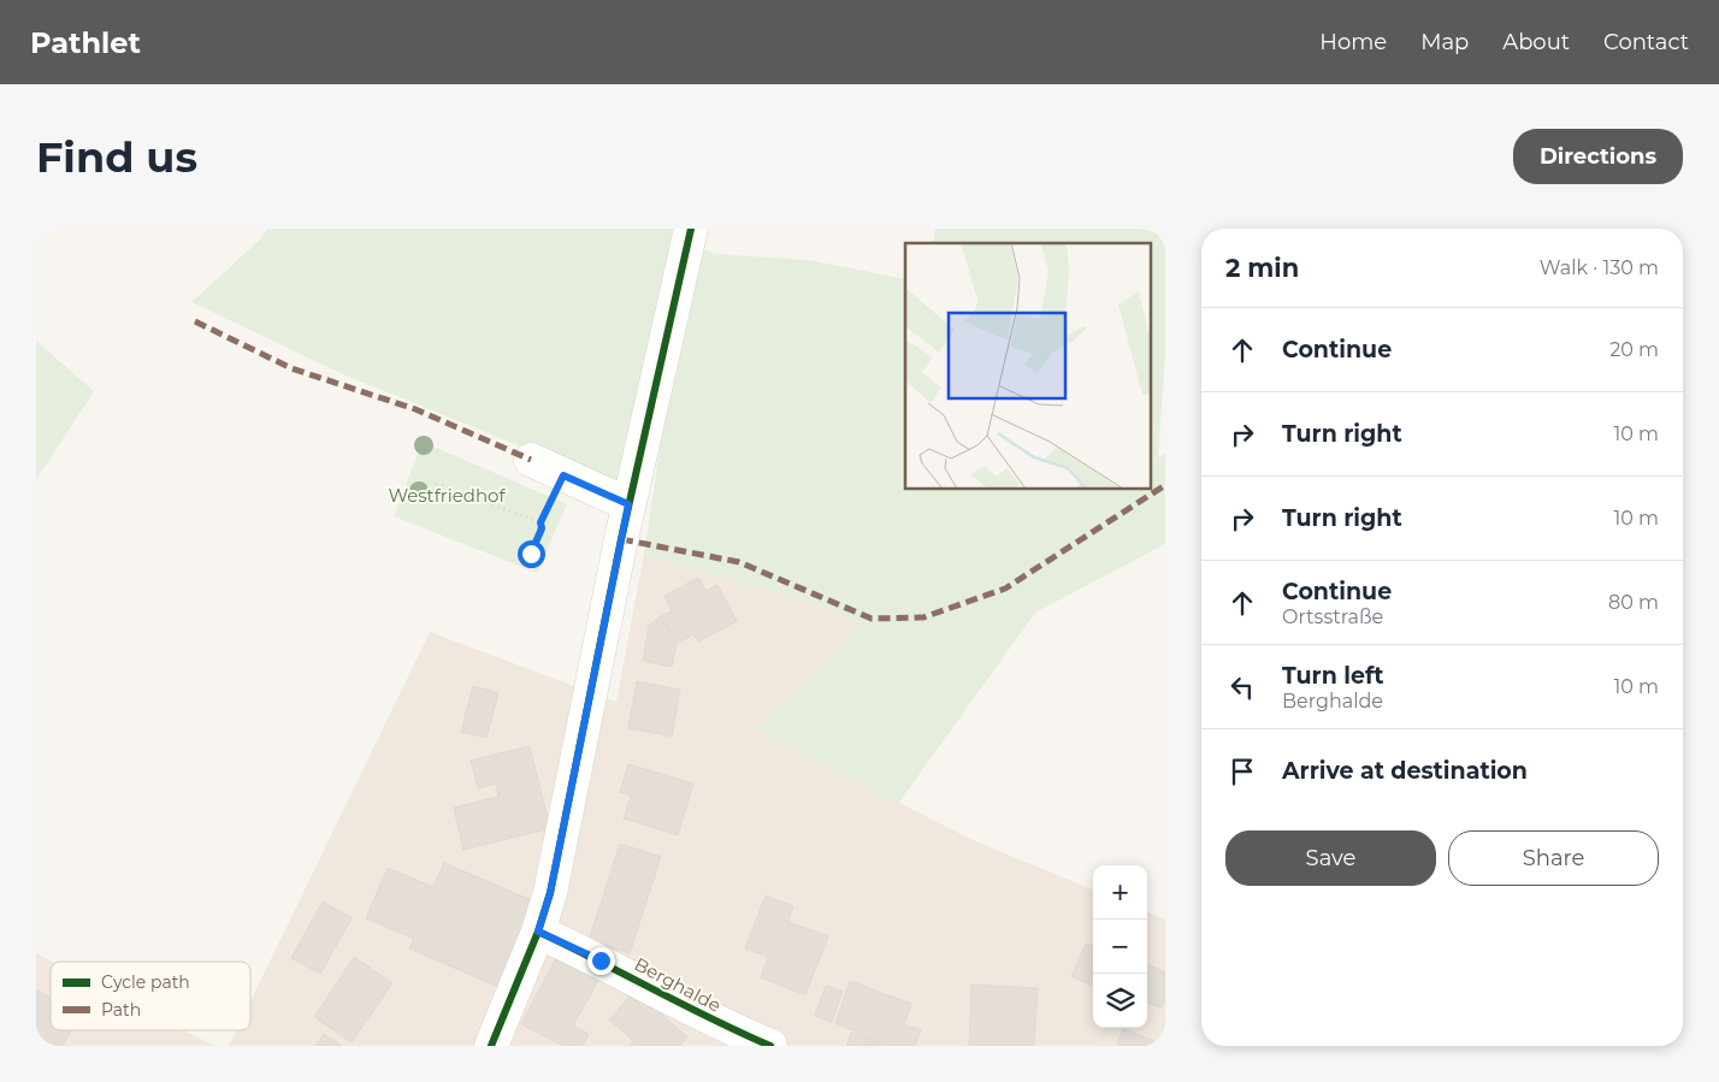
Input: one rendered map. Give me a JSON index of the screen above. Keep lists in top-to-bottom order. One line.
{"streets":{"street":["Berghalde"]},"parks":["Westfriedhof"],"legend":["Cycle path","Path"],"page":{"header":"Pathlet","nav":["Home","Map","About","Contact"],"buttons":["Directions",["Save","Share"]],"title":"Find us","heading":["2 min","Walk · 130 m"],"list":[["Continue","20 m"],["Turn right","10 m"],["Turn right","10 m"],["Continue","Ortsstraße","80 m"],["Turn left","Berghalde","10 m"],"Arrive at destination"],"map_buttons":["+","−"]}}
